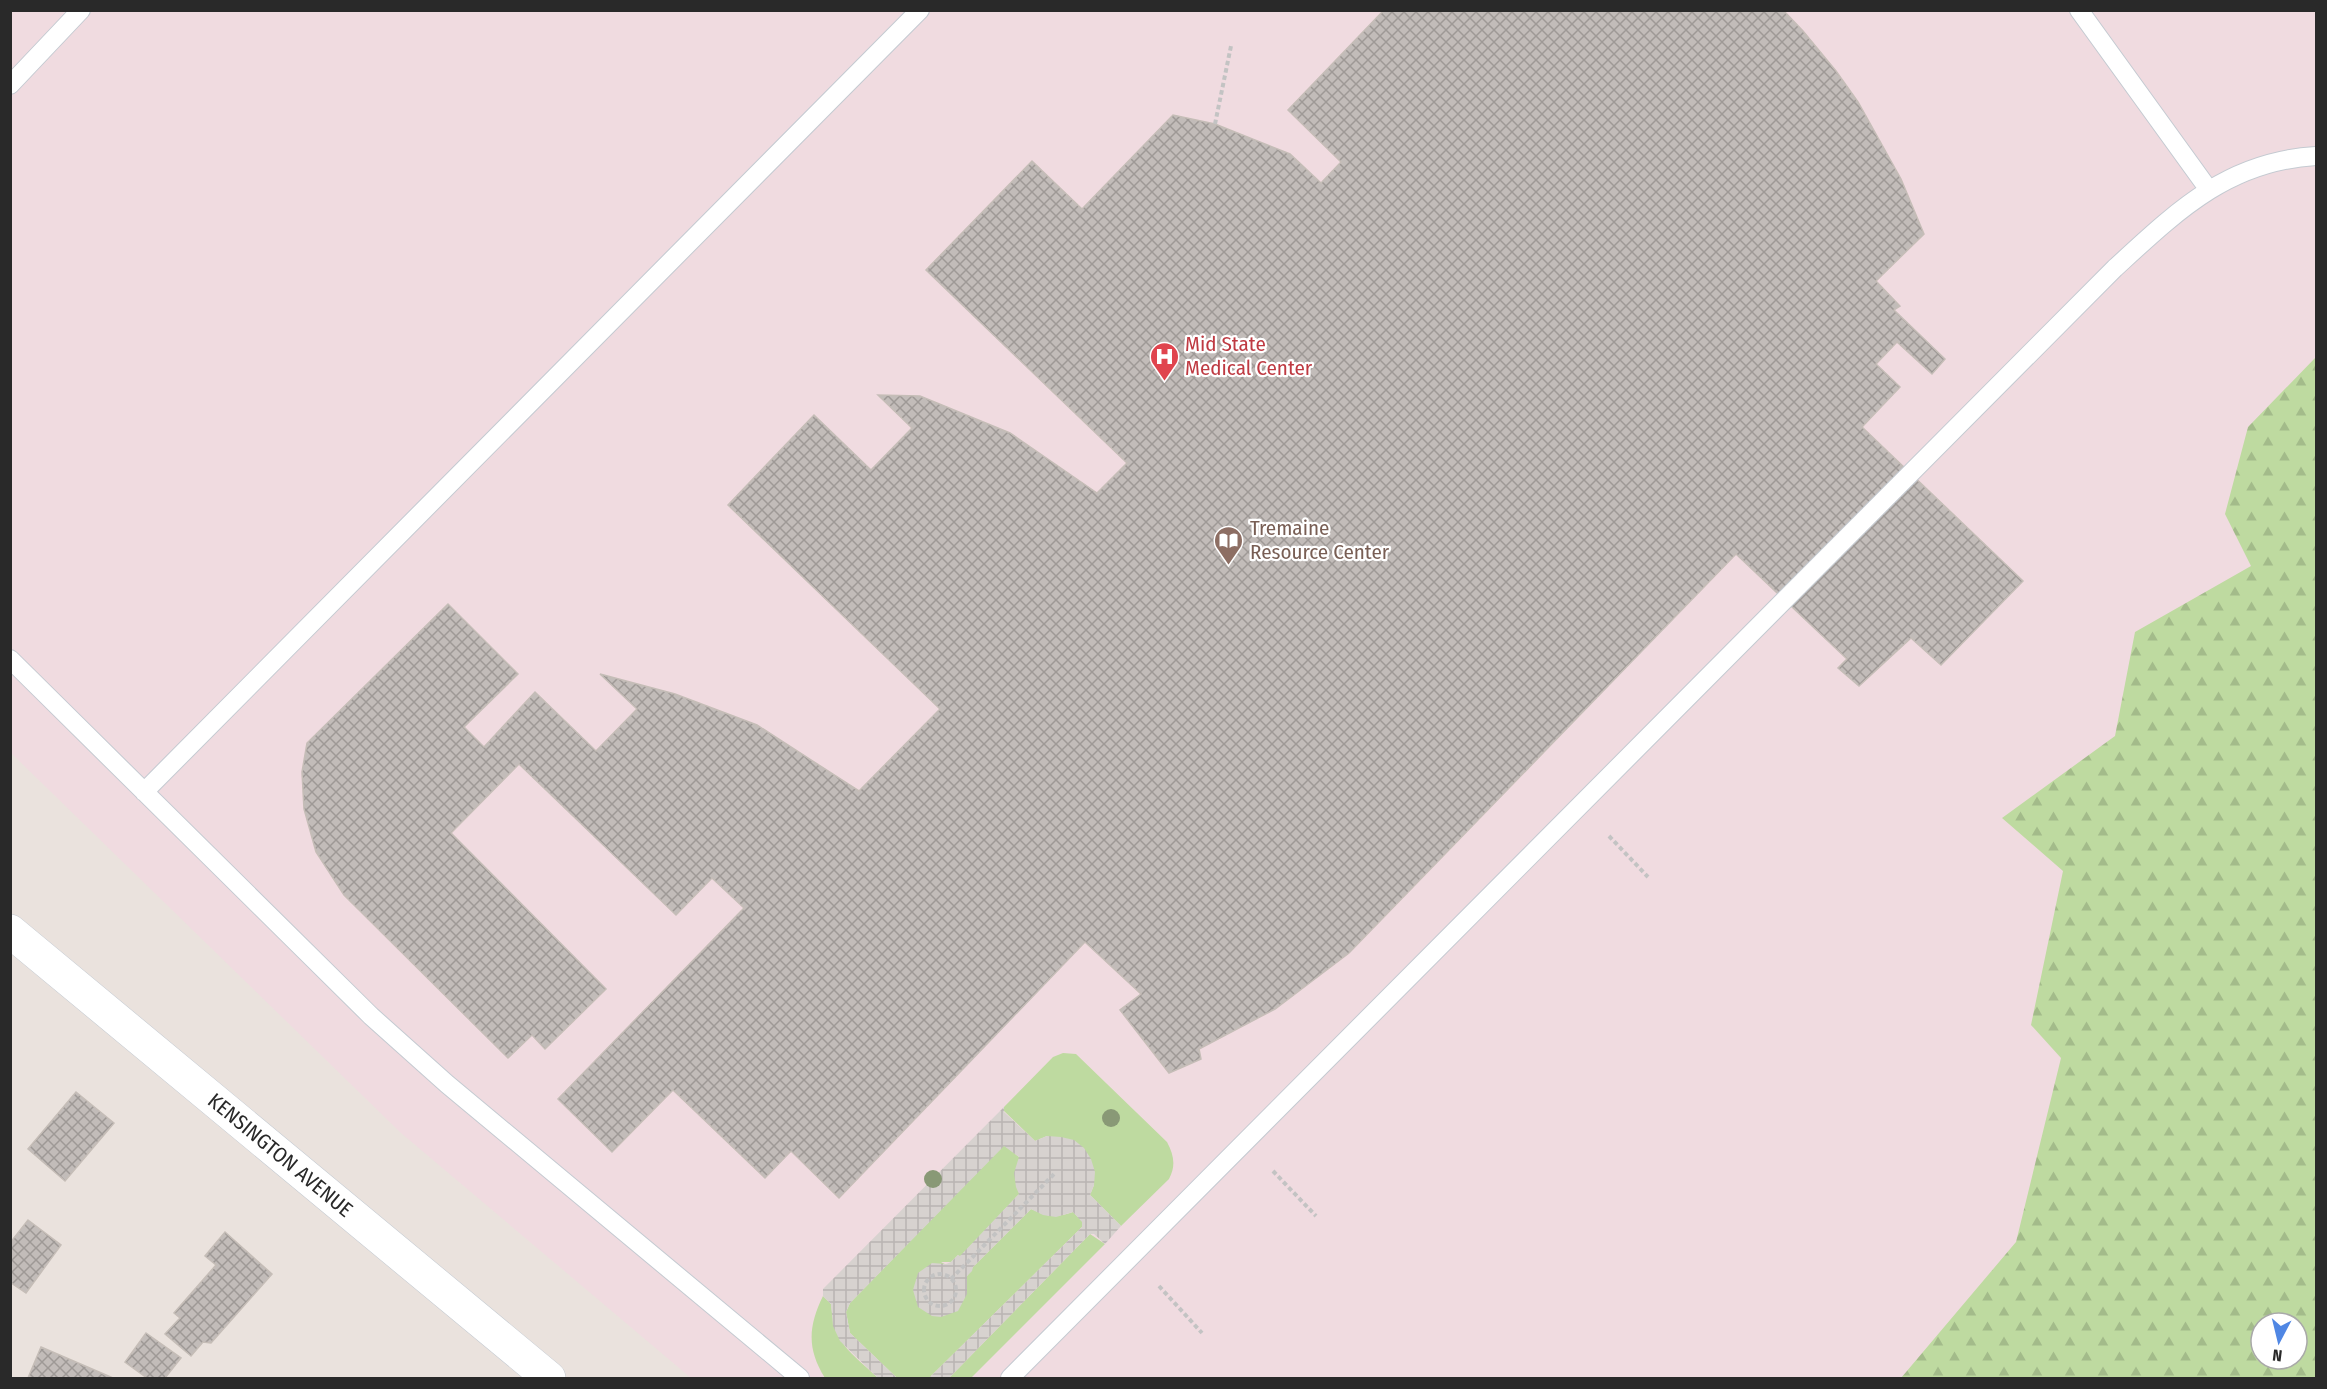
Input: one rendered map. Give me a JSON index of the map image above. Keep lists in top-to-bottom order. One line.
{"streets":{"main road":["KENSINGTON AVENUE"]},"places":{"hospital":["Mid State Medical Center"],"library":["Tremaine Resource Center"]},"north":"bottom"}
